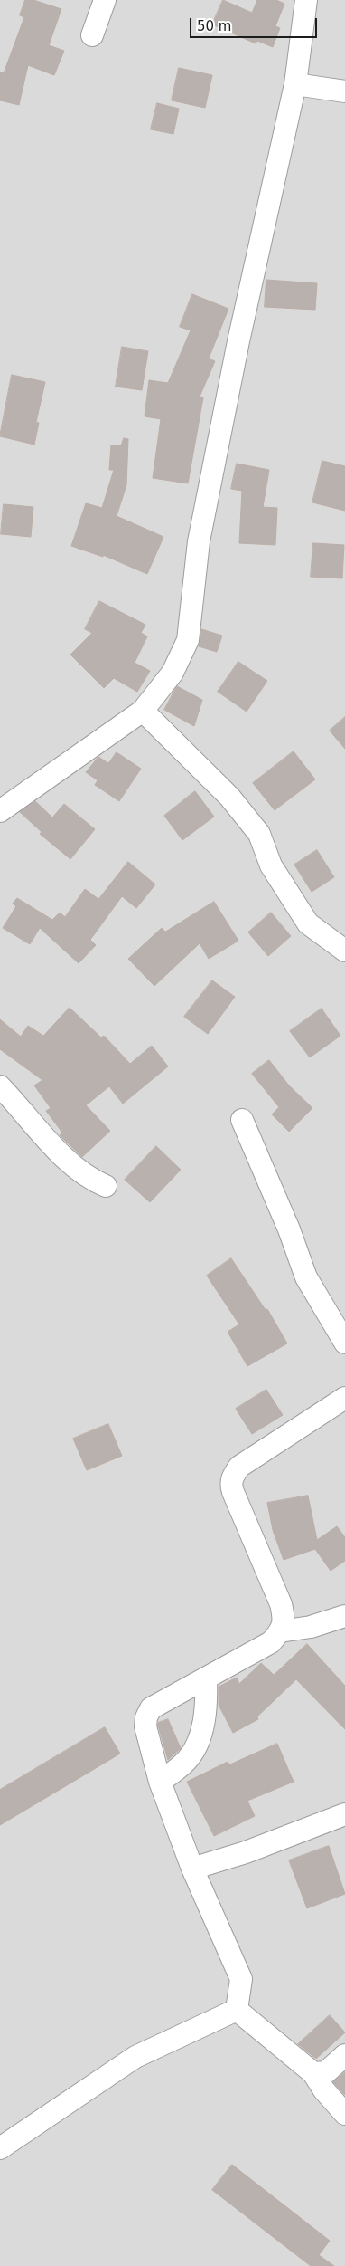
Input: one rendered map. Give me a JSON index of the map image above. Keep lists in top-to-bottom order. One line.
{"scale_bar":"50 m"}
